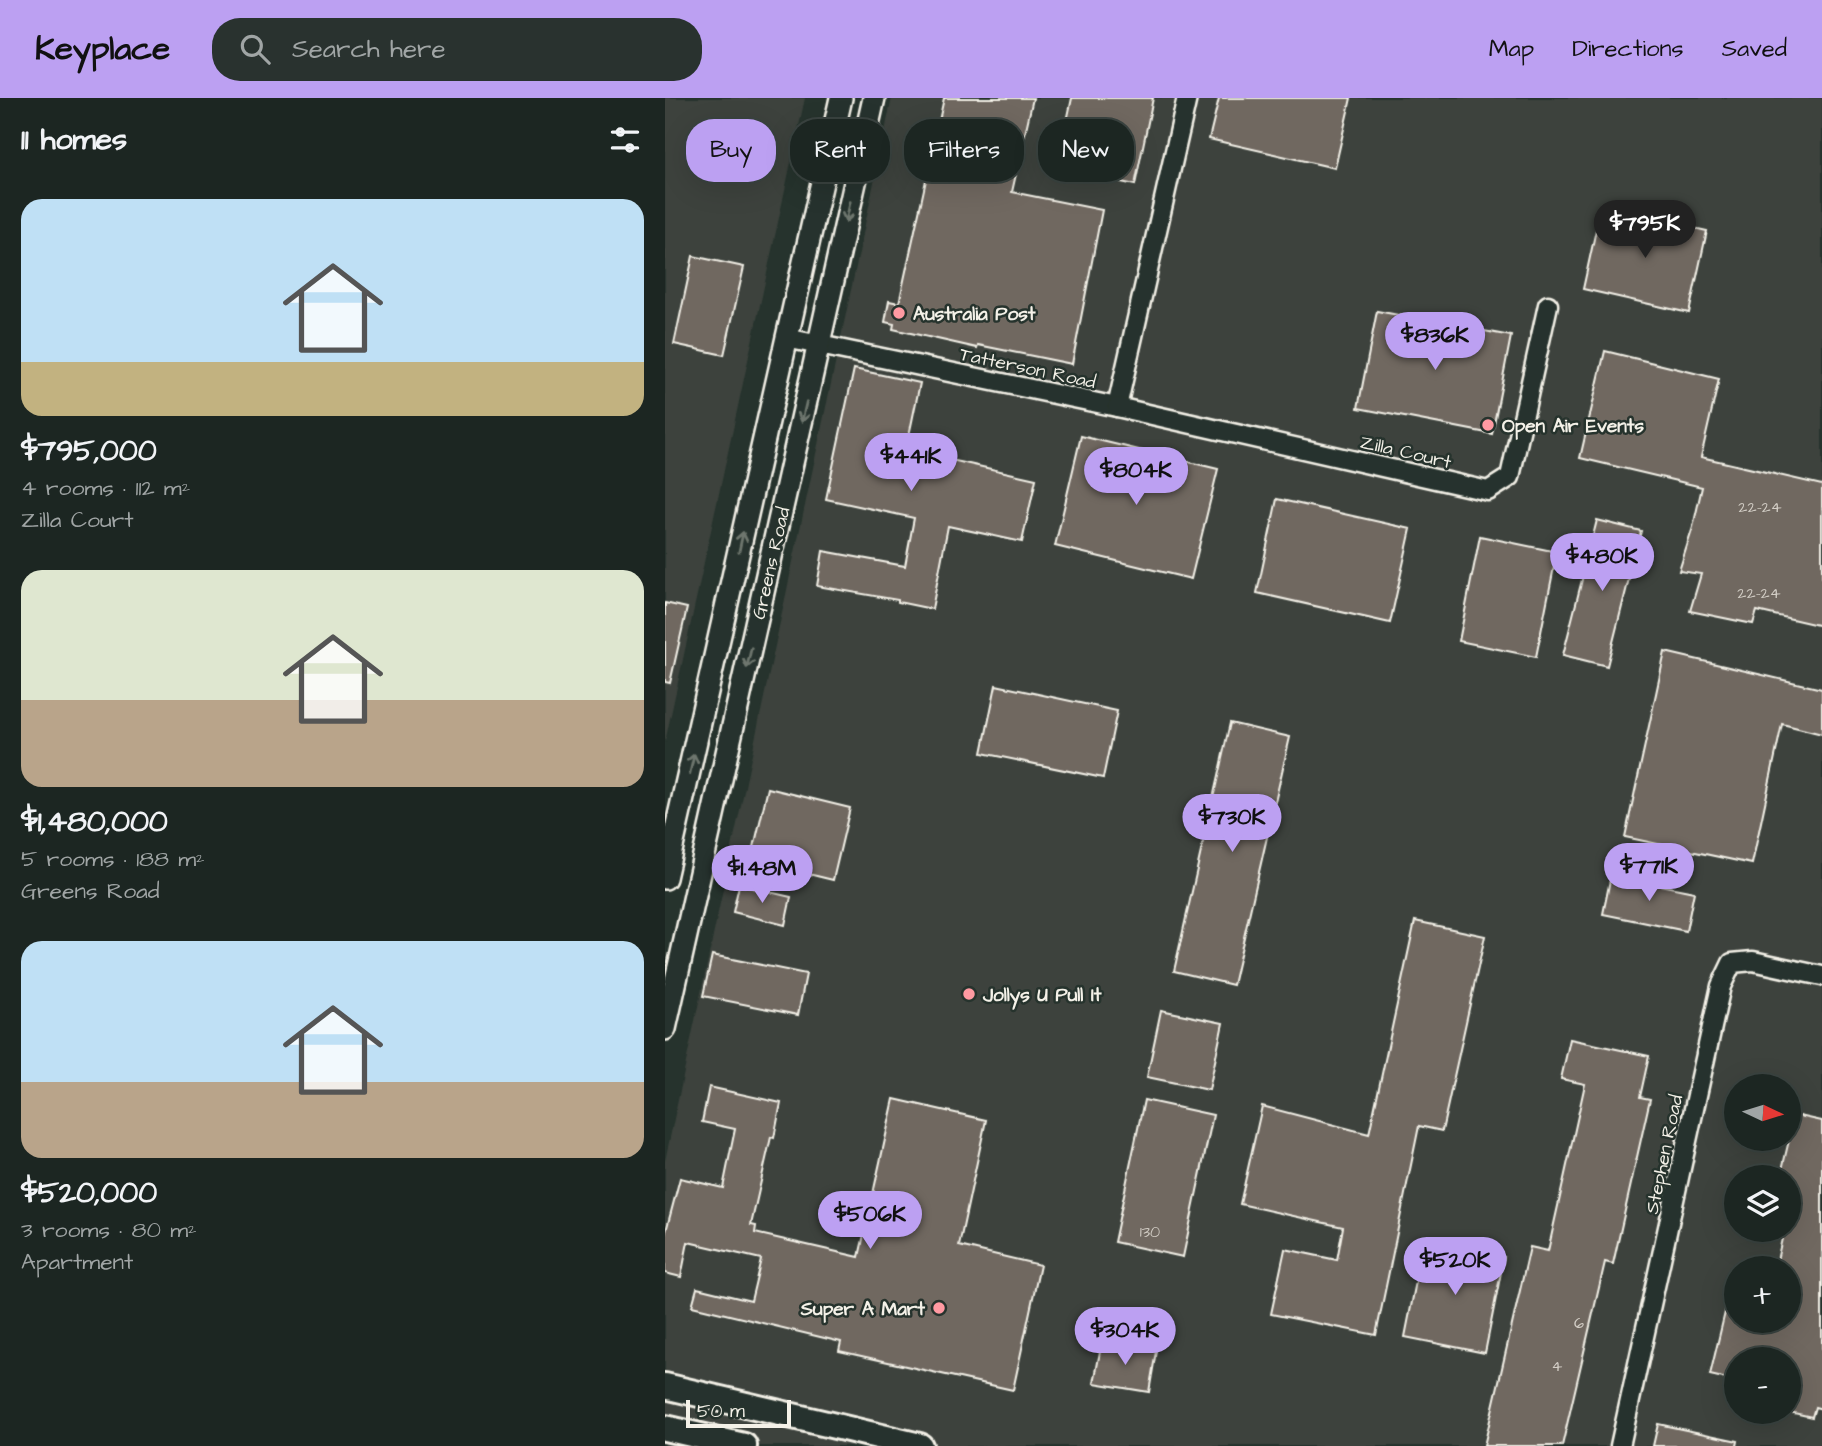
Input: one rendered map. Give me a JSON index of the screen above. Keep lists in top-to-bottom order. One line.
{"streets":{"main road":["Greens Road"],"street":["Tatterson Road","Zilla Court","Stephen Road"]},"crossings":[["Tatterson Road","Zilla Court"],["Tatterson Road","Greens Road"]],"places":["Australia Post","Open Air Events","Jollys U Pull It","Super A Mart"],"house_numbers":["22-24","22-24","130","6","4"],"scale_bar":"50 m","north":"right","page":{"header":"Keyplace","search":"Search here","nav":["Map","Directions","Saved"],"heading":"11 homes","chip":["Buy","Rent","Filters","New"],"list":[{"name":"$795,000","note":"4 rooms · 112 m² · Zilla Court"},{"name":"$1,480,000","note":"5 rooms · 188 m² · Greens Road"},{"name":"$520,000","note":"3 rooms · 80 m² · Apartment"}],"price":["$795K","$836K","$441K","$804K","$480K","$730K","$771K","$1.48M","$506K","$520K","$304K"],"map_buttons":["+","−"],"scale":"50 m"}}
